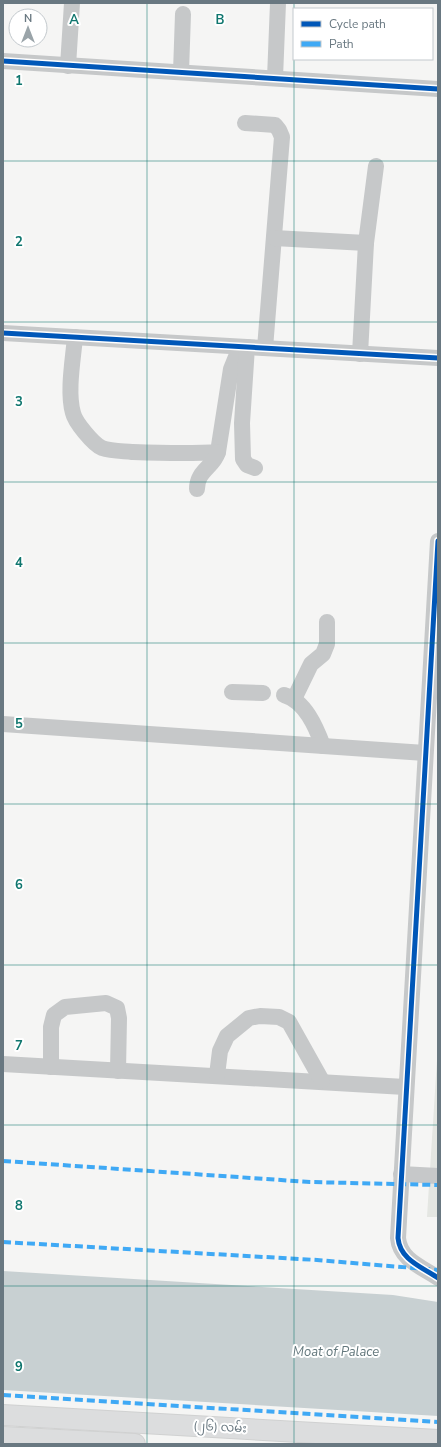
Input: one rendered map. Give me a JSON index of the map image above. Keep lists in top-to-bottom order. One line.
{"streets":{"main road":["(၂၆) လမ်း"]},"water":["Moat of Palace"],"legend":["Cycle path","Path"],"north":"top","grid":{"columns":["A","B"],"rows":["1","2","3","4","5","6","7","8","9"]}}
